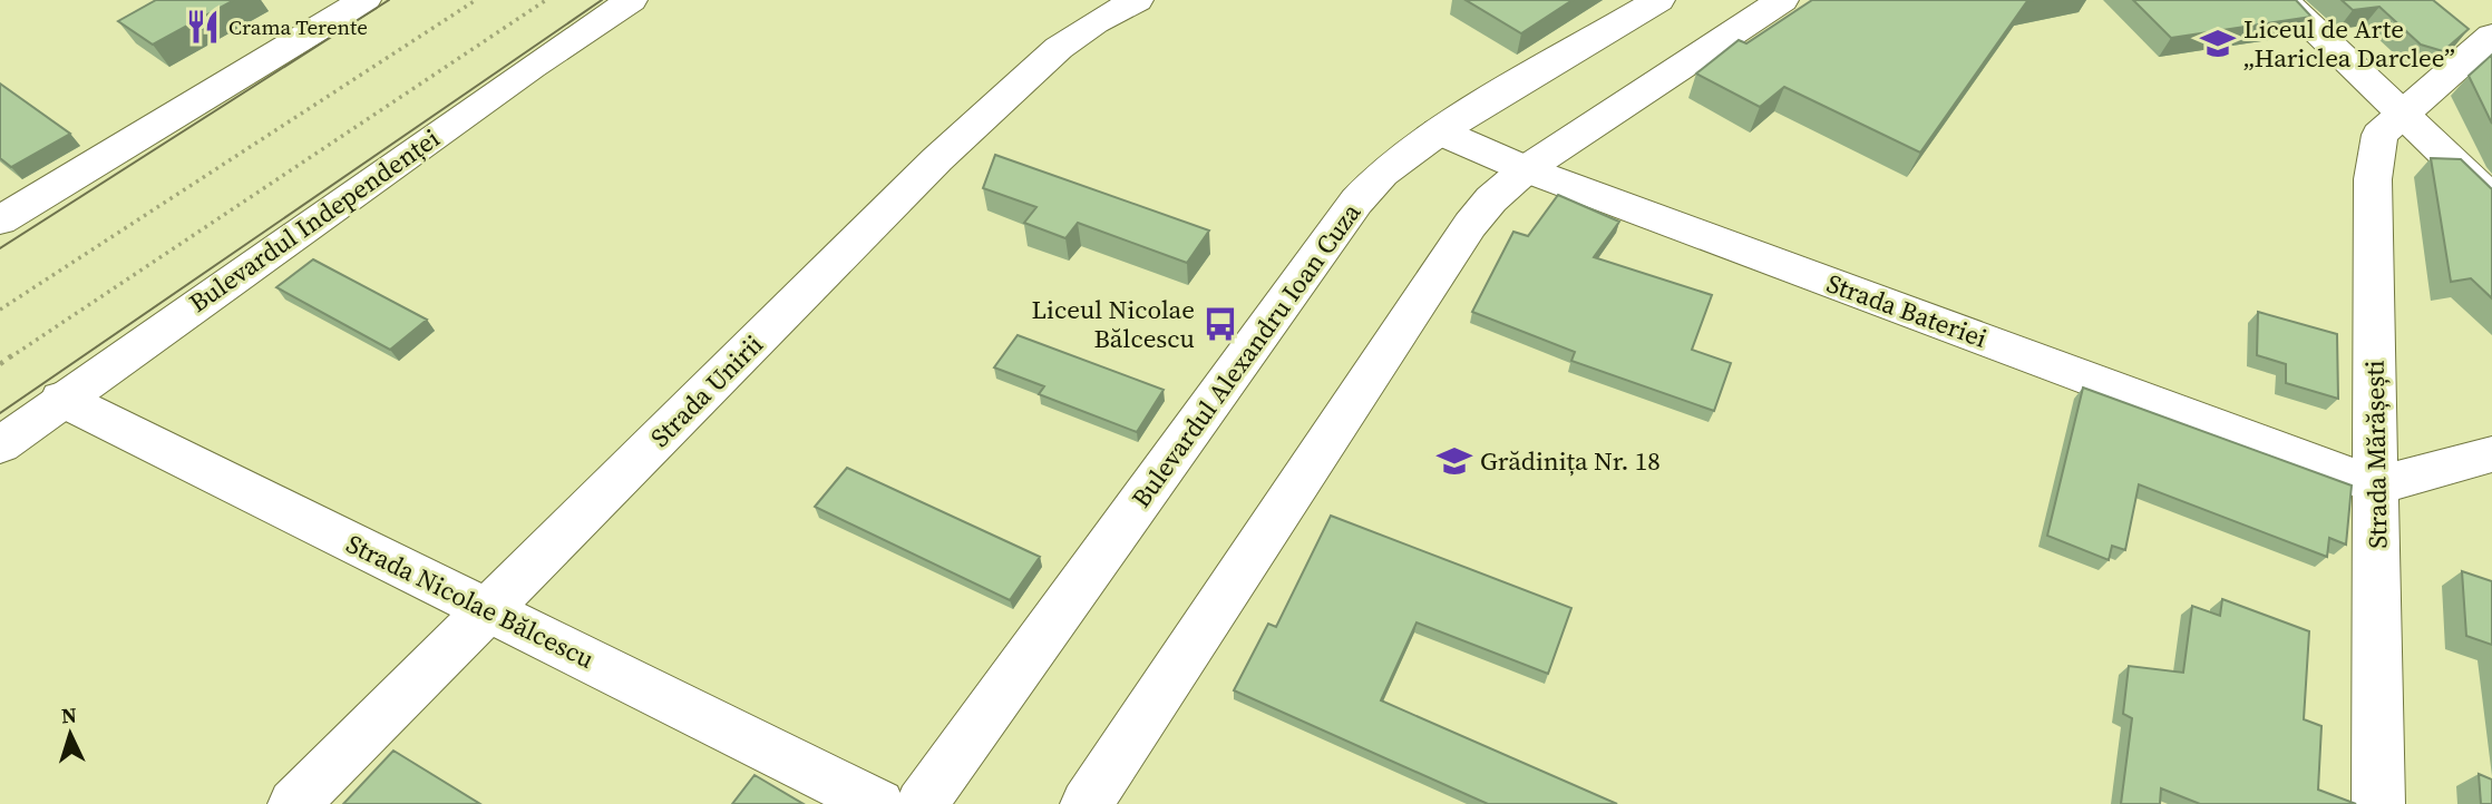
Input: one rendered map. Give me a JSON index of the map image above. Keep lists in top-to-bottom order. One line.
{"streets":{"street":["Bulevardul Independenței","Strada Bateriei","Bulevardul Alexandru Ioan Cuza","Strada Unirii","Strada Mărășești","Strada Nicolae Bălcescu"]},"crossings":[["Bulevardul Independenței","Strada Nicolae Bălcescu"],["Strada Bateriei","Bulevardul Alexandru Ioan Cuza"],["Strada Bateriei","Strada Mărășești"],["Strada Unirii","Strada Nicolae Bălcescu"]],"places":{"restaurant":["Crama Terente"],"school or university":["Liceul de Arte „Hariclea Darclee”","Grădinița Nr. 18"],"bus stop":["Liceul Nicolae Bălcescu"]},"north":"top"}
